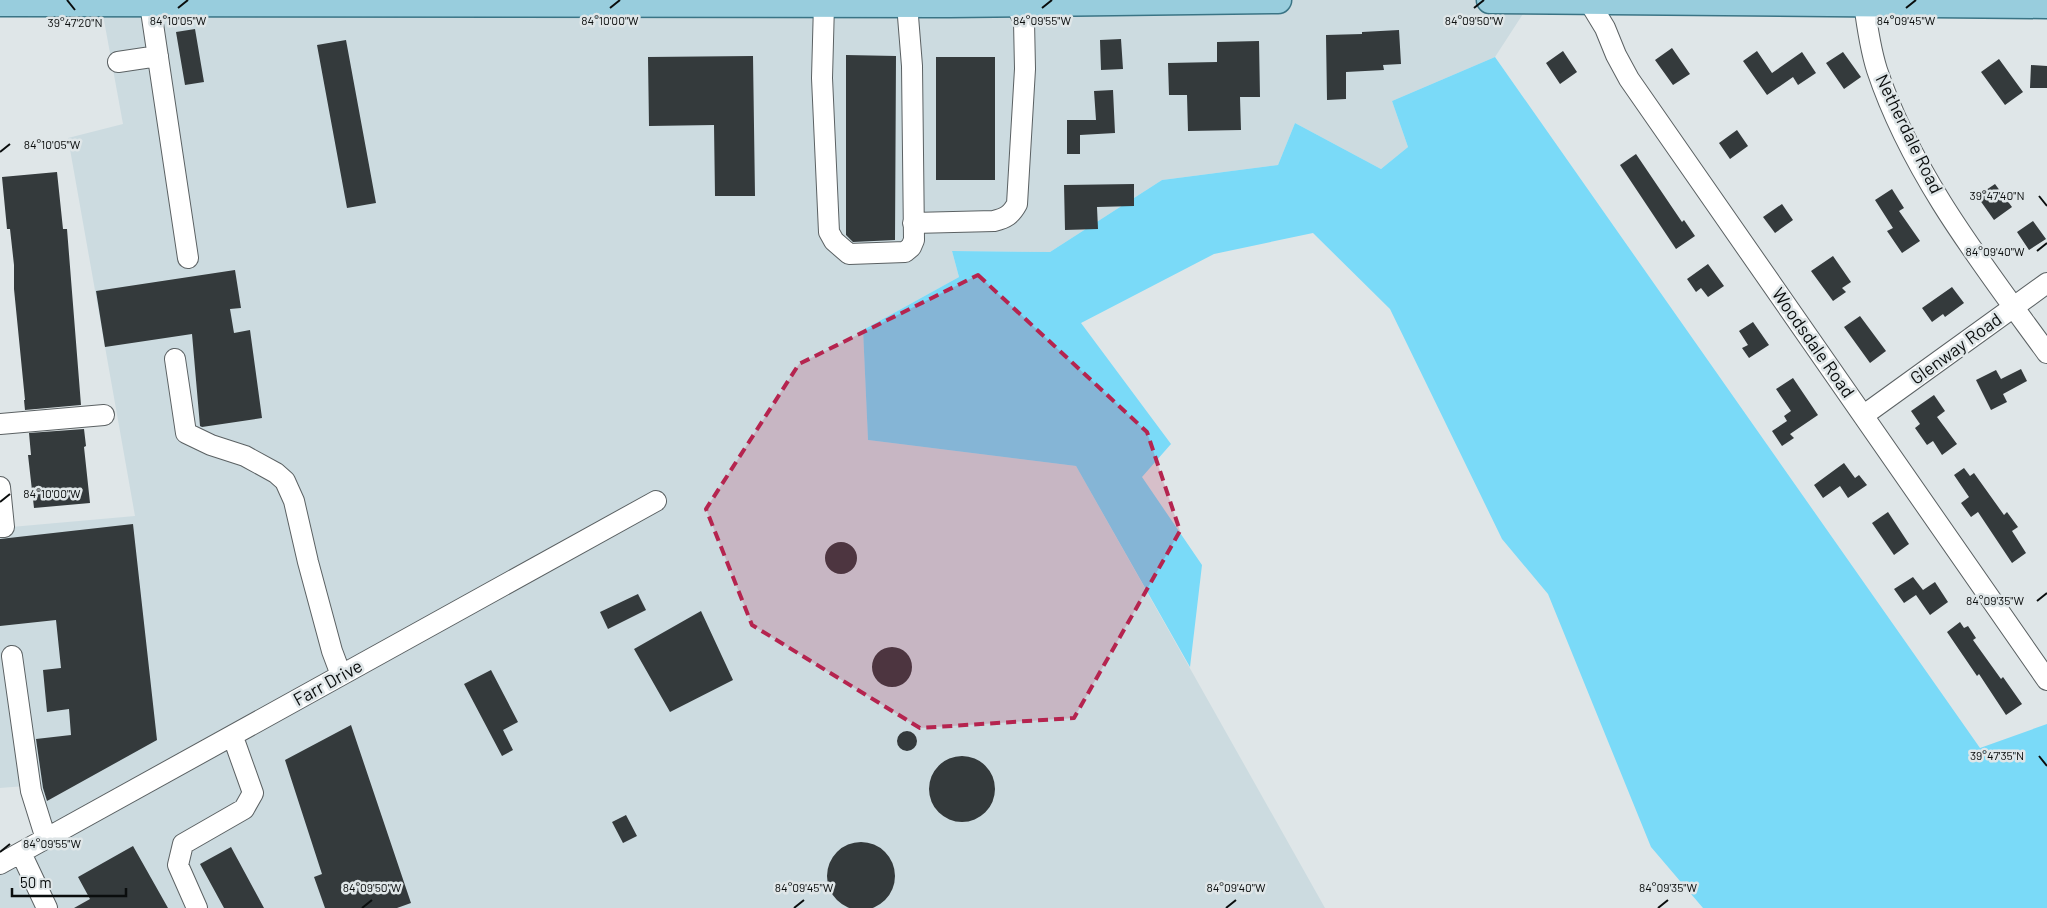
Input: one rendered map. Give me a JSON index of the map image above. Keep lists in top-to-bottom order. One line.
{"streets":{"street":["Netherdale Road","Woodsdale Road","Glenway Road","Farr Drive"]},"crossings":[["Netherdale Road","Glenway Road"],["Woodsdale Road","Glenway Road"]],"scale_bar":"50 m","coordinates":["84°10'05\"W","84°10'00\"W","84°09'55\"W","84°09'50\"W","84°09'45\"W","39°47'20\"N","39°47'40\"N","84°09'40\"W","84°09'35\"W","39°47'35\"N"]}
